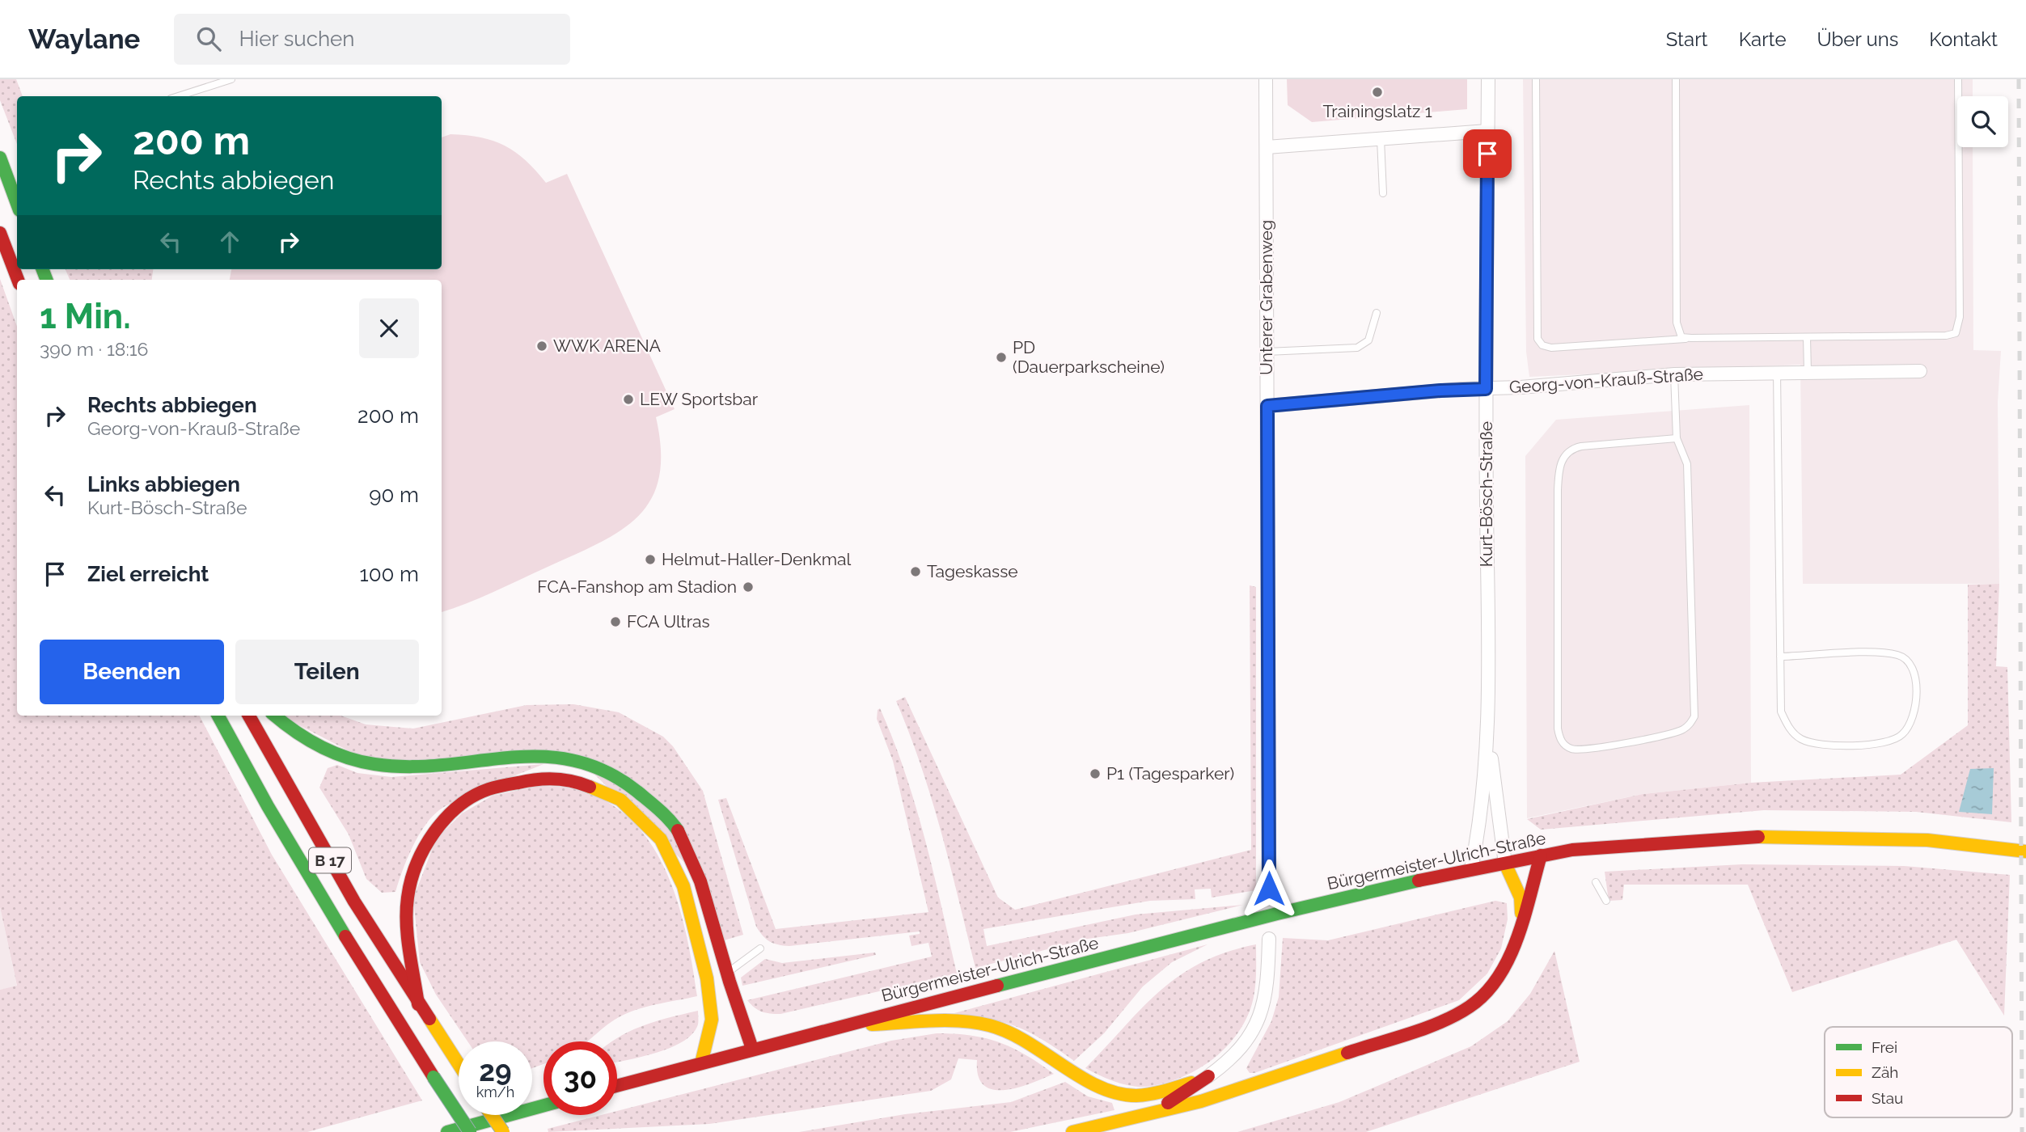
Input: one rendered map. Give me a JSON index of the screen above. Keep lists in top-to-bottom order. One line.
{"streets":{"main road":["B 17","Bürgermeister-Ulrich-Straße"],"street":["Unterer Grabenweg","Georg-von-Krauß-Straße","Kurt-Bösch-Straße"]},"crossings":[["Unterer Grabenweg","Georg-von-Krauß-Straße"],["Georg-von-Krauß-Straße","Kurt-Bösch-Straße"],["Kurt-Bösch-Straße","Bürgermeister-Ulrich-Straße"]],"places":["Trainingslatz 1","WWK ARENA","PD (Dauerparkscheine)","LEW Sportsbar","Helmut-Haller-Denkmal","Tageskasse","FCA-Fanshop am Stadion","FCA Ultras","P1 (Tagesparker)"],"legend":["Frei","Zäh","Stau"],"page":{"header":"Waylane","search":"Hier suchen","nav":["Start","Karte","Über uns","Kontakt"],"turn":["200 m","Rechts abbiegen"],"heading":["1 Min.","390 m · 18:16"],"list":[{"name":"Rechts abbiegen","note":"Georg-von-Krauß-Straße","value":"200 m"},{"name":"Links abbiegen","note":"Kurt-Bösch-Straße","value":"90 m"},{"name":"Ziel erreicht","value":"100 m"}],"buttons":["Beenden","Teilen"],"speed":"29 km/h","limit":"30"}}
